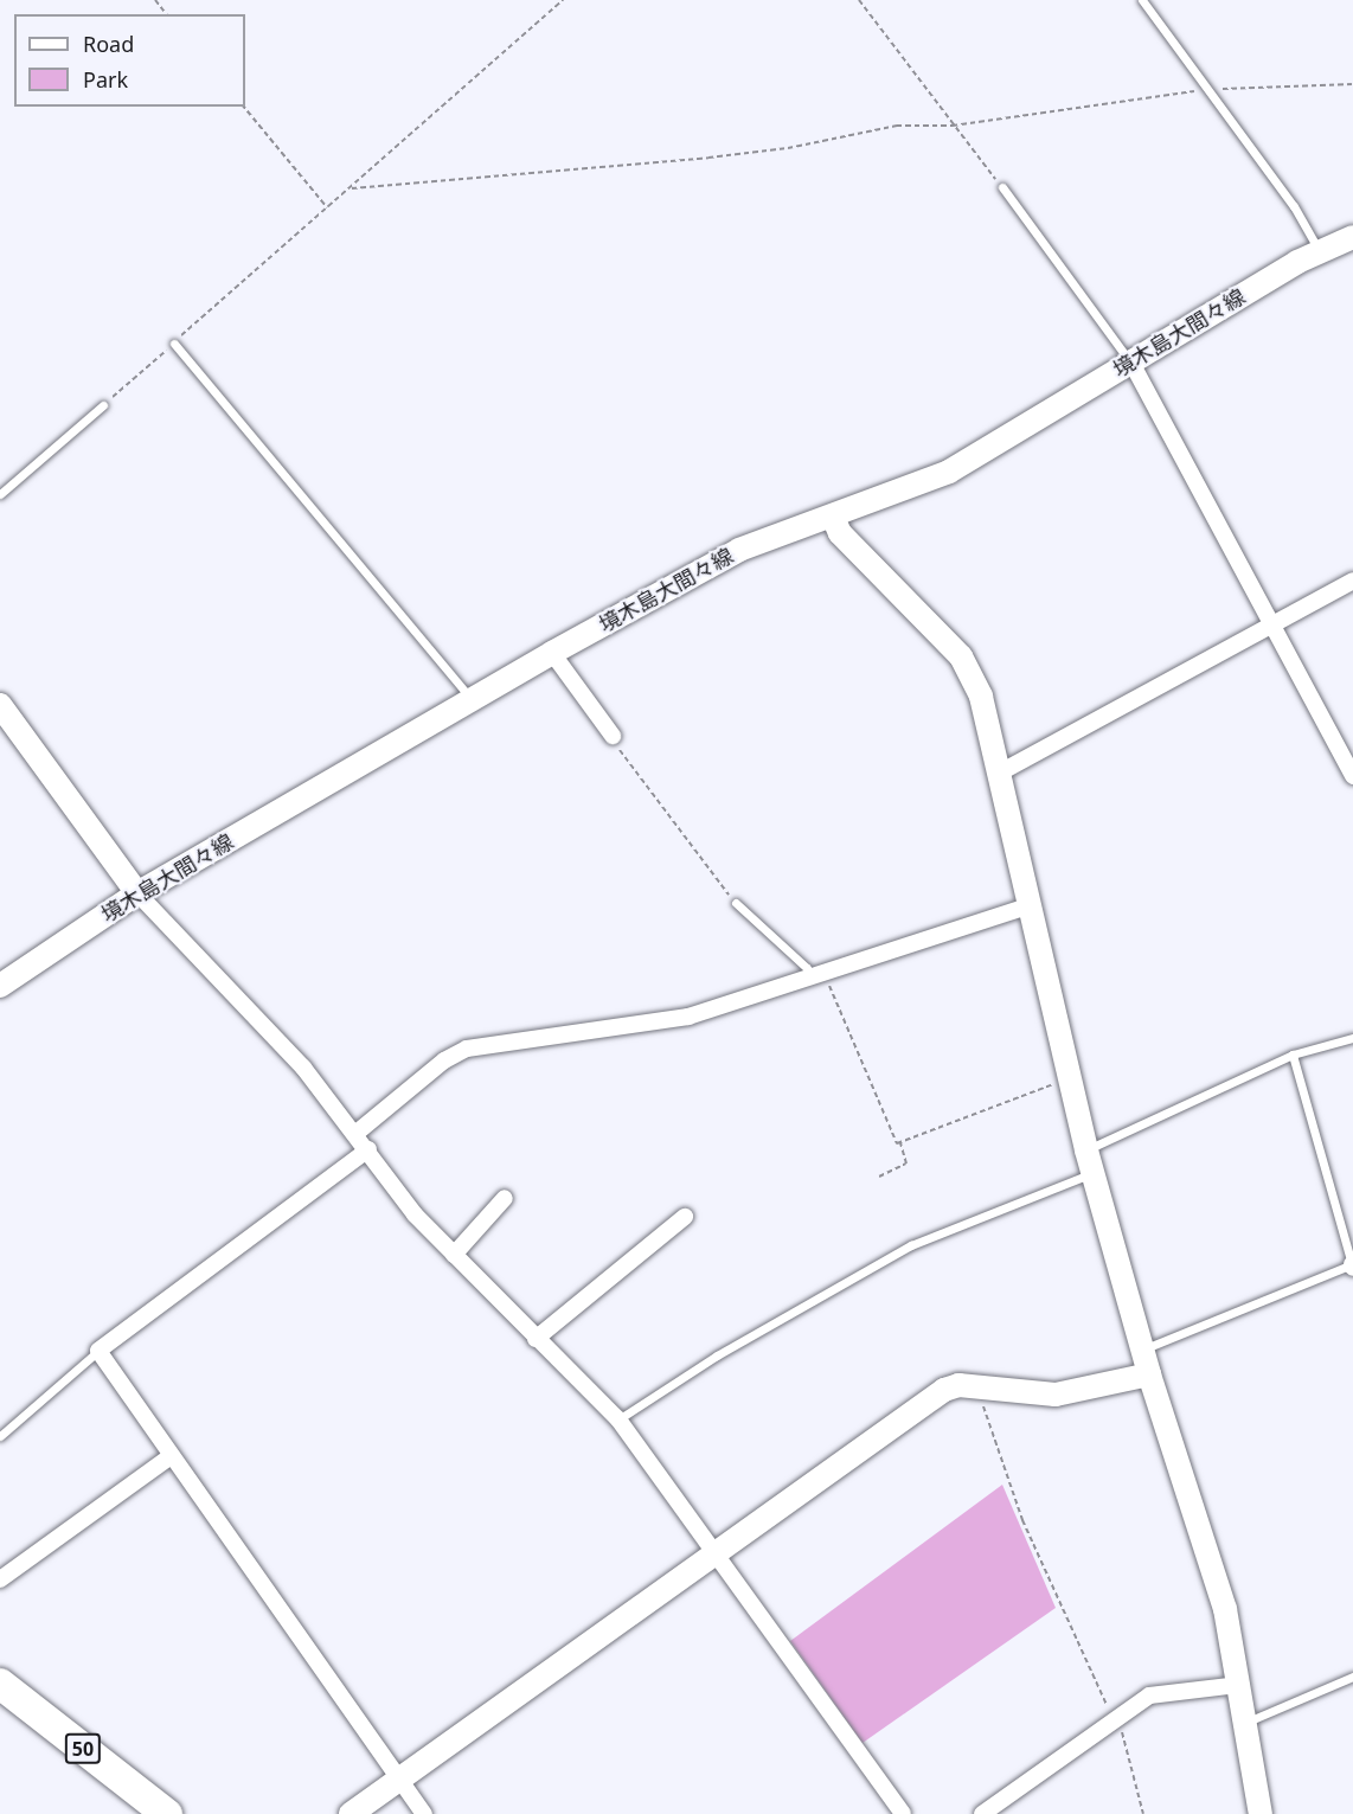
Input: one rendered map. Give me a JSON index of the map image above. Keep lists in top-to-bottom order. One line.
{"streets":{"highway":["50"],"street":["境木島大間々線"]},"legend":["Road","Park"]}
